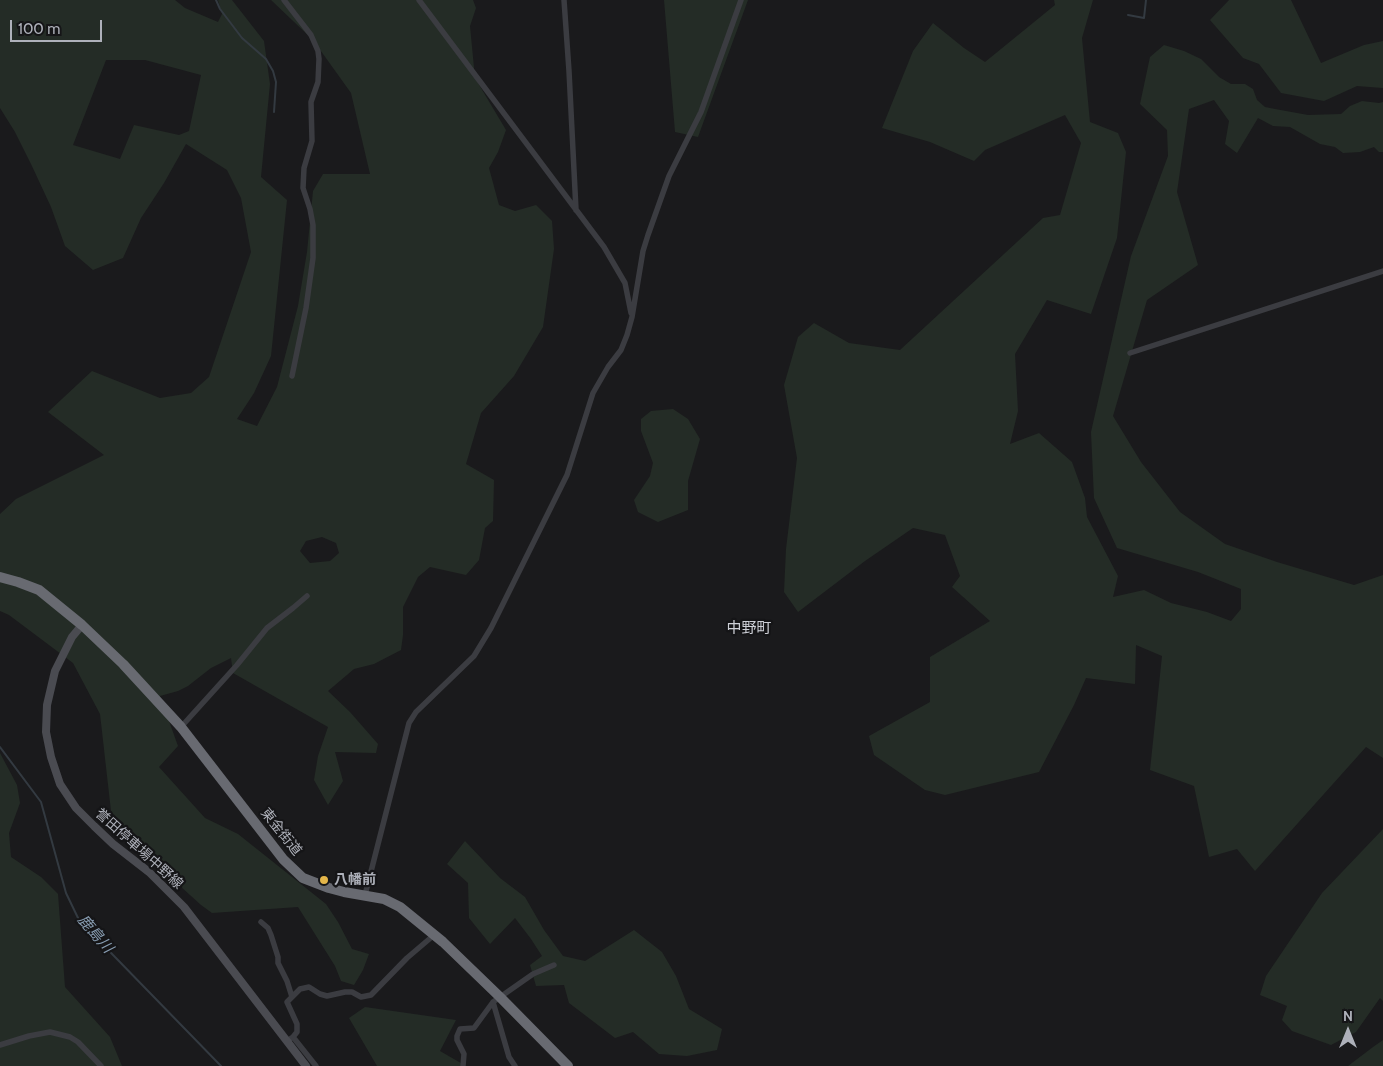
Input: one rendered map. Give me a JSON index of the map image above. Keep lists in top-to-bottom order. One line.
{"streets":{"highway":["東金街道"],"main road":["誉田停車場中野線"]},"crossings":[["東金街道","誉田停車場中野線"]],"districts":["中野町"],"water":["鹿島川"],"places":["八幡前"],"scale_bar":"100 m","north":"top"}
